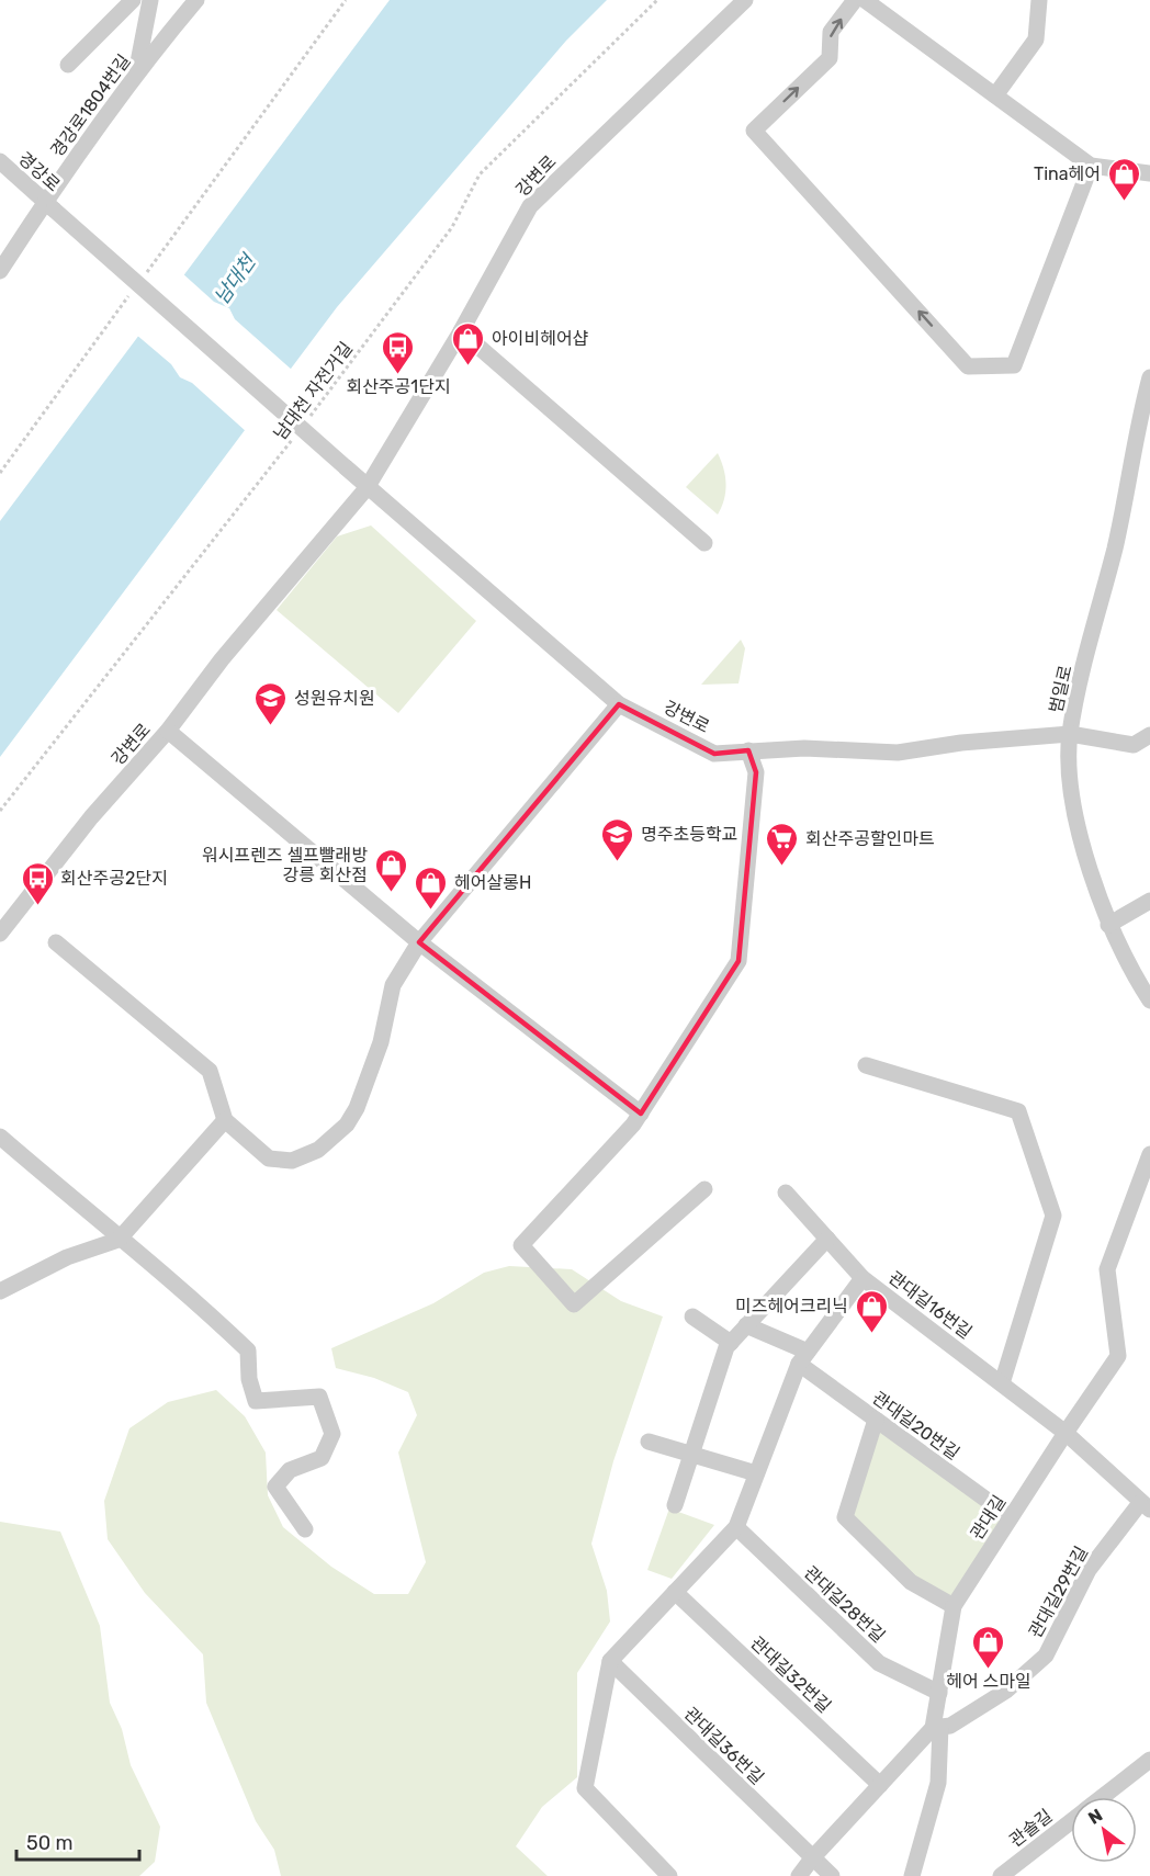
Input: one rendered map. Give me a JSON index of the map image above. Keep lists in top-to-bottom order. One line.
{"streets":{"street":["경강로1804번길","경강로","강변로","범일로","관대길16번길","관대길20번길","관대길","관대길29번길","관대길28번길","관대길32번길","관대길36번길","관솔길"],"path":["남대천 자전거길"]},"crossings":[["경강로1804번길","경강로"],["경강로1804번길","강변로"],["경강로","강변로"],["강변로","범일로"],["관대길16번길","관대길"],["관대길16번길","관대길29번길"],["관대길20번길","관대길"],["관대길","관대길29번길"],["관대길","관대길28번길"]],"water":["남대천"],"places":{"shop":["Tina헤어","아이비헤어샵","워시프렌즈 셀프빨래방 강릉 회산점","헤어살롱H","미즈헤어크리닉","헤어 스마일"],"bus stop":["회산주공1단지","회산주공2단지"],"school or university":["성원유치원","명주초등학교"],"supermarket":["회산주공할인마트"]},"scale_bar":"50 m","north":"top left"}
